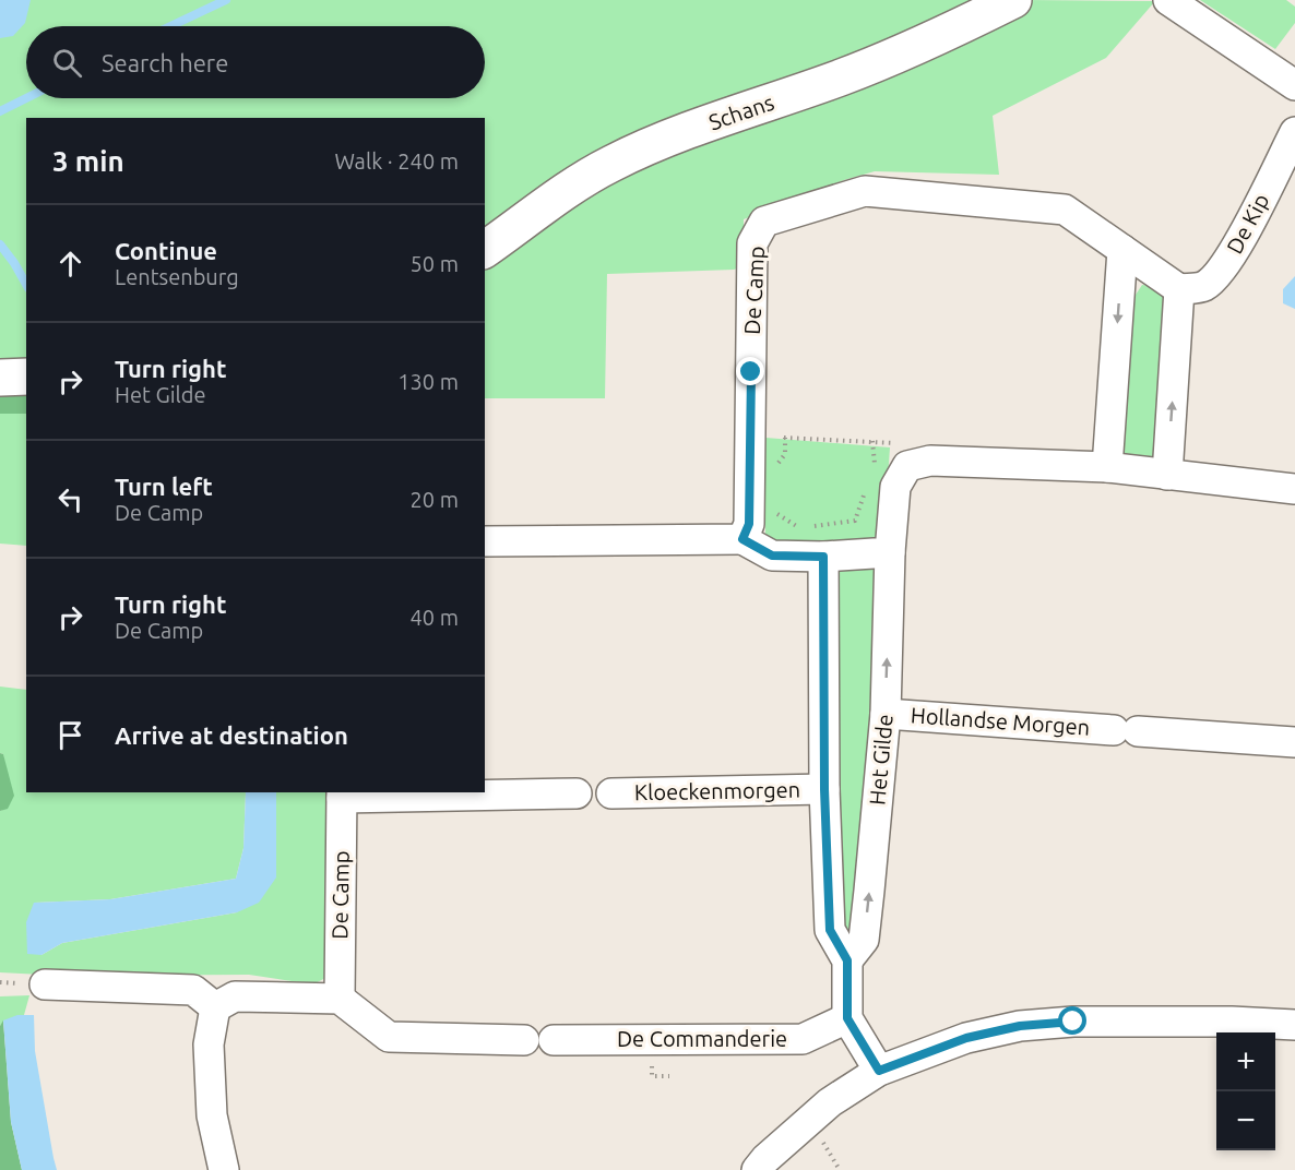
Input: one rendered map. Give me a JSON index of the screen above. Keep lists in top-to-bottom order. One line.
{"streets":{"street":["Schans","De Kip","De Camp","Hollandse Morgen","Het Gilde","Kloeckenmorgen","De Commanderie"]},"crossings":[["De Kip","De Camp"],["Hollandse Morgen","Het Gilde"]],"page":{"search":"Search here","heading":["3 min","Walk · 240 m"],"list":[["Continue","Lentsenburg","50 m"],["Turn right","Het Gilde","130 m"],["Turn left","De Camp","20 m"],["Turn right","De Camp","40 m"],"Arrive at destination"],"map_buttons":["+","−"]}}
